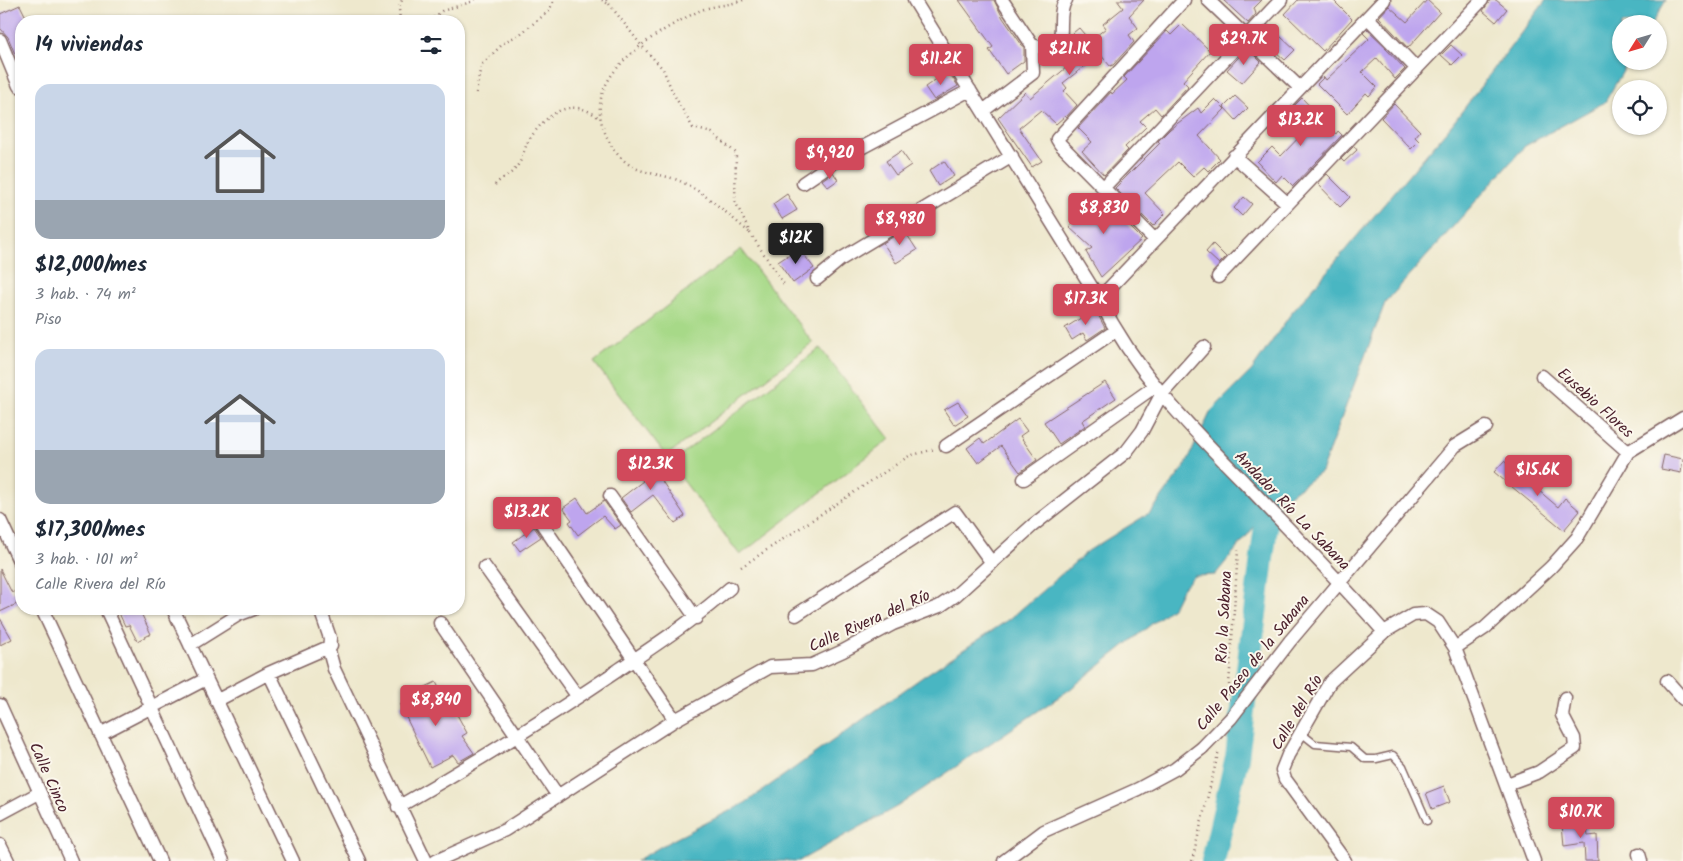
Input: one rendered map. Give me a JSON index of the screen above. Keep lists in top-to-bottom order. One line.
{"streets":{"street":["Eusebio Flores","Andador Río La Sabana","Calle Rivera del Río","Calle Paseo de la Sabana","Calle del Río","Calle Cinco"],"path":["Río la Sabana"]},"crossings":[["Andador Río La Sabana","Calle Rivera del Río"],["Andador Río La Sabana","Calle Paseo de la Sabana"],["Andador Río La Sabana","Calle del Río"]],"north":"bottom left","page":{"heading":"14 viviendas","price":["$29.7K","$21.1K","$11.2K","$13.2K","$9,920","$8,830","$8,980","$12K","$17.3K","$12.3K","$15.6K","$13.2K","$8,840","$10.7K"],"list":[{"name":"$12,000/mes","note":"3 hab. · 74 m² · Piso"},{"name":"$17,300/mes","note":"3 hab. · 101 m² · Calle Rivera del Río"}]}}
